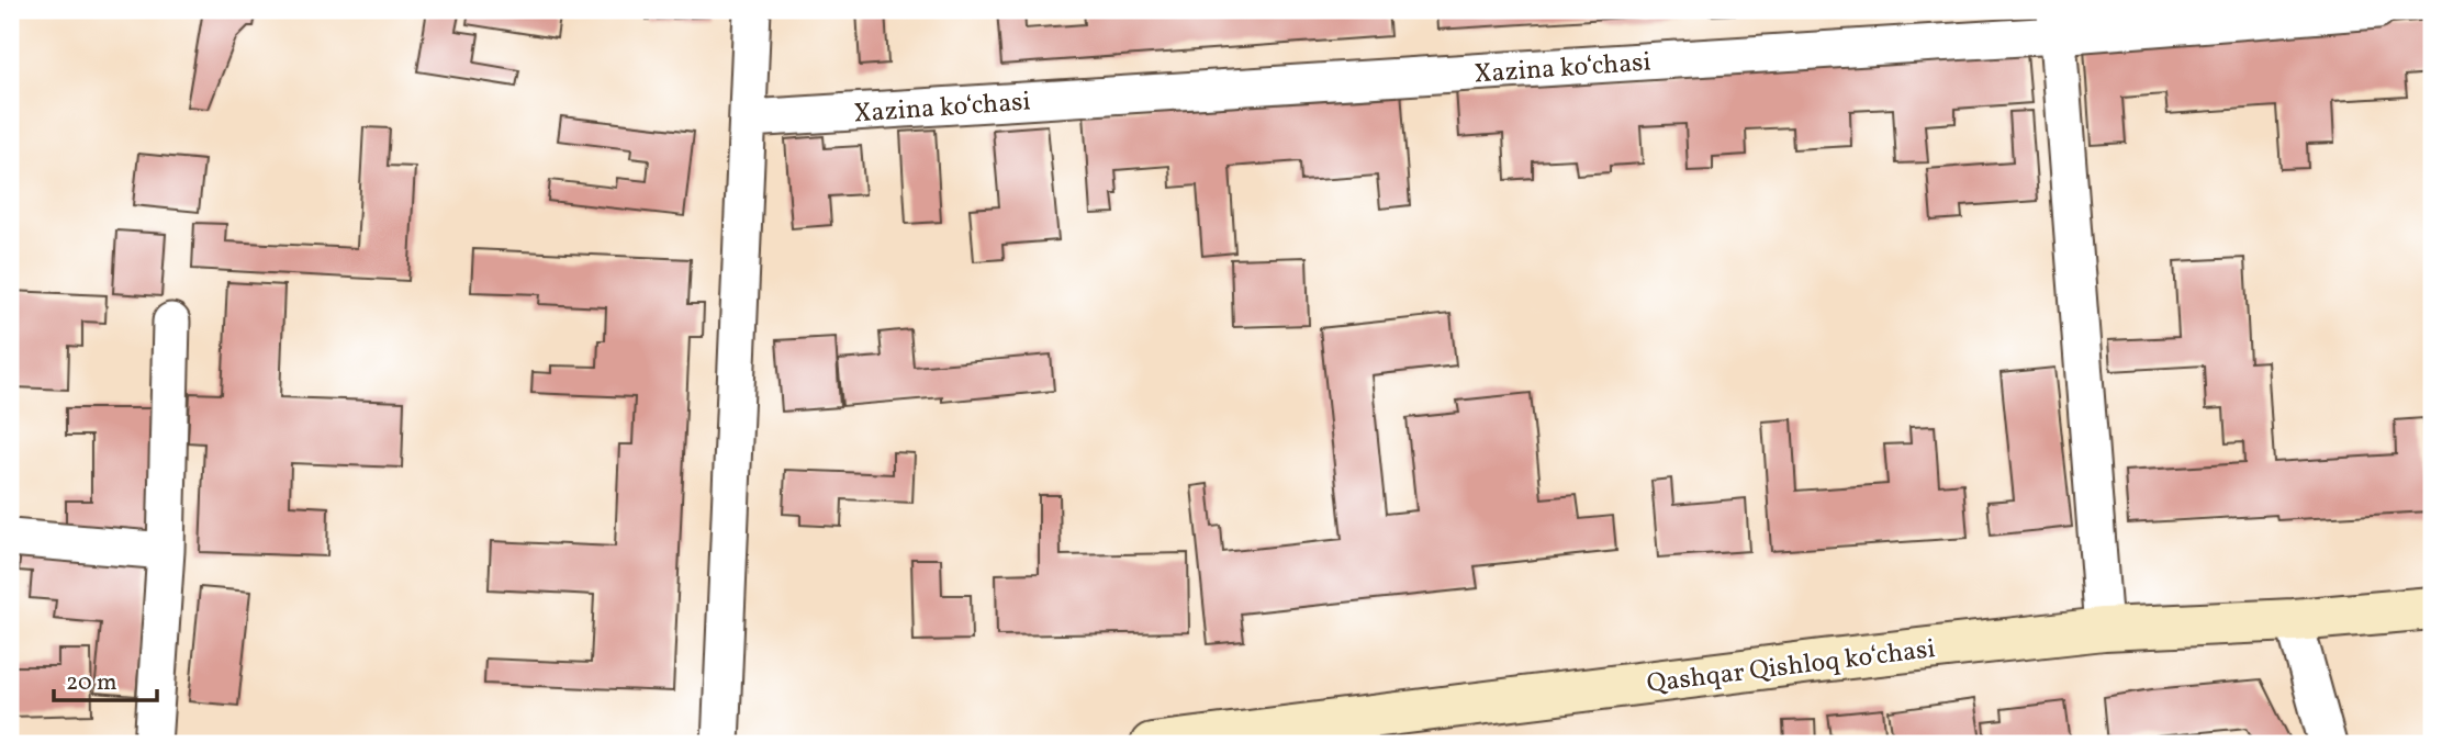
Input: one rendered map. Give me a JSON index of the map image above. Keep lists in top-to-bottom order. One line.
{"streets":{"main road":["Qashqar Qishloq koʻchasi"],"street":["Xazina koʻchasi"]},"scale_bar":"20 m"}
